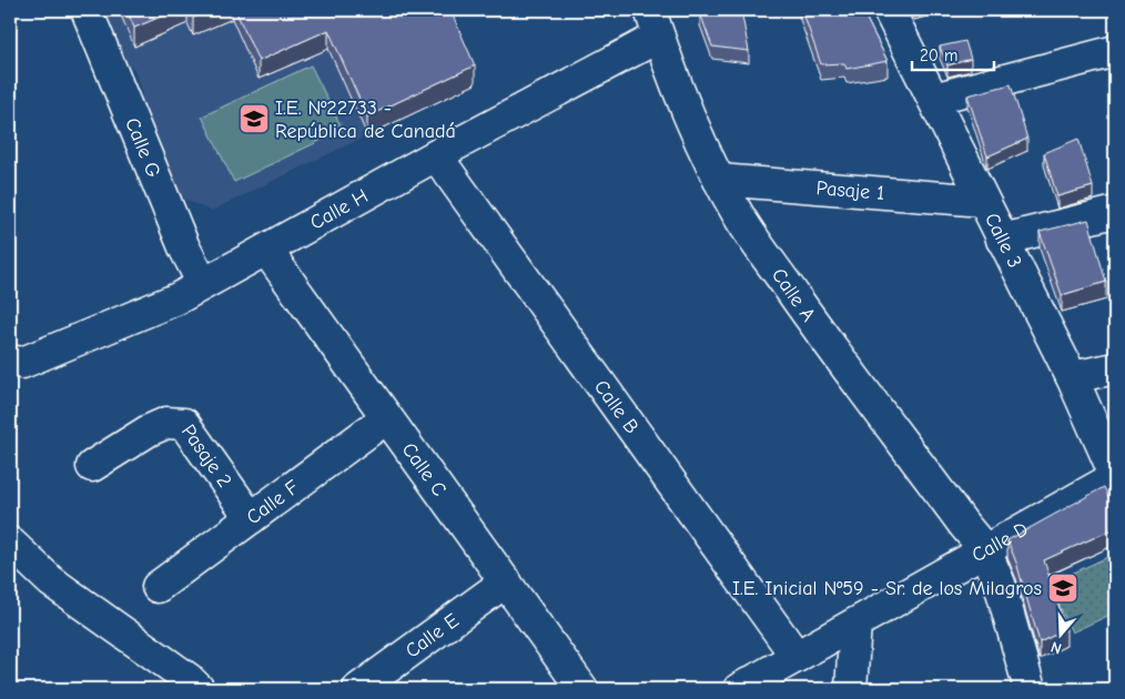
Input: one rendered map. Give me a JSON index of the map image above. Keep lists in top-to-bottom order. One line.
{"streets":{"street":["Calle G","Pasaje 1","Calle H","Calle 3","Calle A","Calle B","Pasaje 2","Calle C","Calle F","Calle D","Calle E"]},"crossings":[["Calle G","Calle H"],["Pasaje 1","Calle 3"],["Pasaje 1","Calle A"],["Calle H","Calle A"],["Calle H","Calle B"],["Calle H","Calle C"],["Calle 3","Calle D"],["Calle A","Calle D"],["Calle B","Calle D"],["Pasaje 2","Calle F"],["Calle C","Calle F"],["Calle C","Calle E"]],"places":{"school or university":["I.E. Nº22733 - República de Canadá","I.E. Inicial Nº59 - Sr. de los Milagros"]},"scale_bar":"20 m","north":"bottom"}
